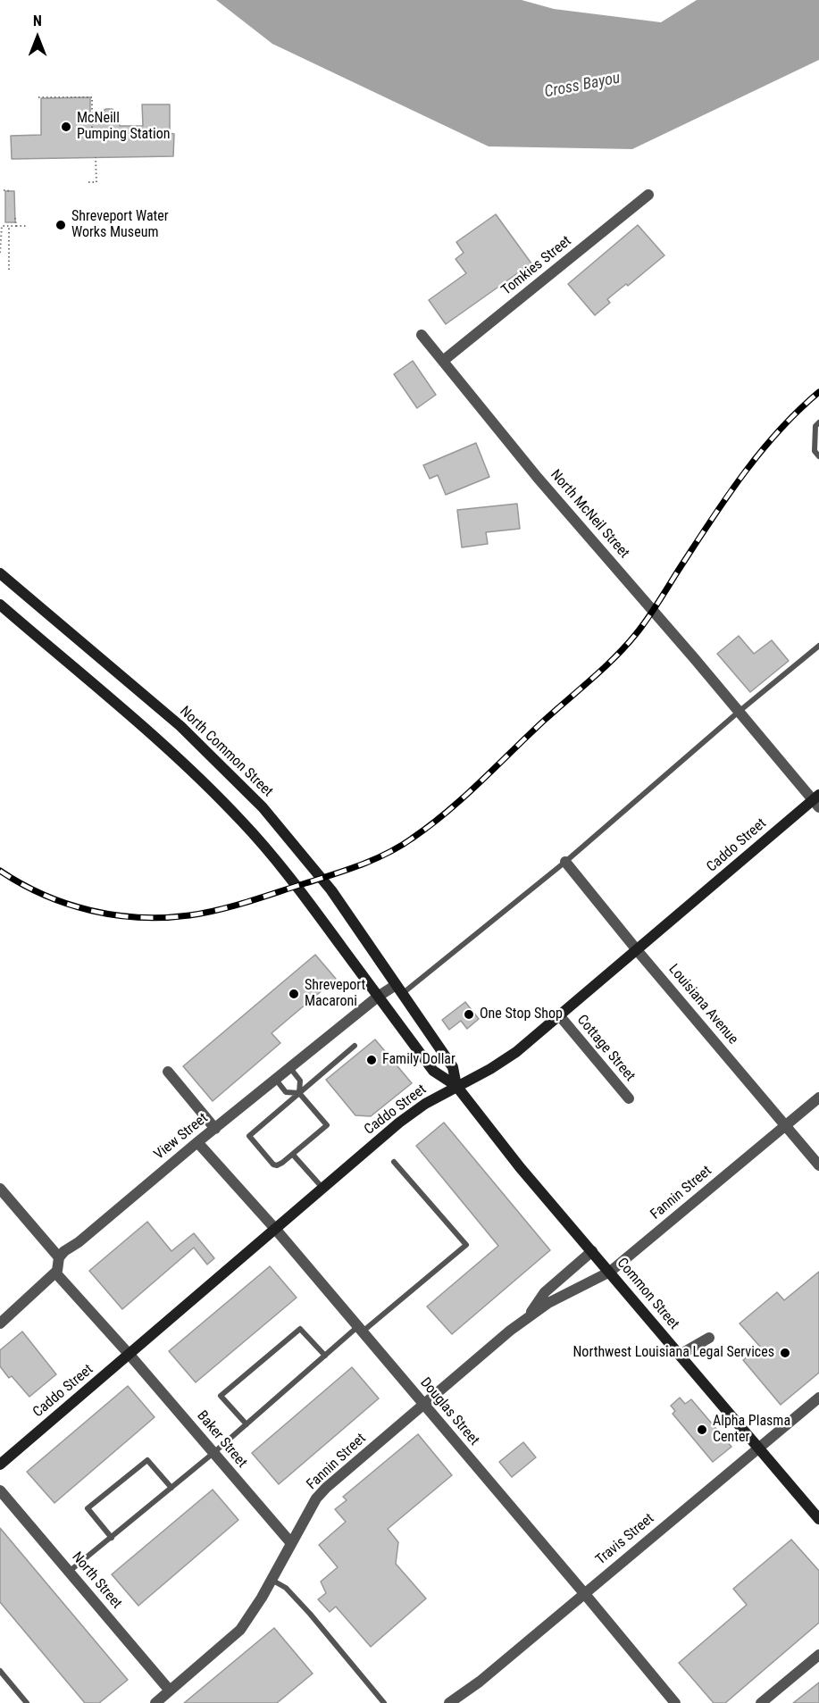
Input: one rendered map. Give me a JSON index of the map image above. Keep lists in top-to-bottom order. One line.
{"streets":{"main road":["North Common Street","Caddo Street","Common Street"],"street":["Tomkies Street","North McNeil Street","Louisiana Avenue","Cottage Street","View Street","Fannin Street","Douglas Street","Baker Street","Travis Street","North Street"]},"crossings":[["Tomkies Street","North McNeil Street"],["North McNeil Street","Caddo Street"],["North Common Street","View Street"],["North Common Street","Common Street"],["Caddo Street","Louisiana Avenue"],["Caddo Street","Cottage Street"],["Caddo Street","Common Street"],["Caddo Street","Douglas Street"],["Caddo Street","Baker Street"],["Louisiana Avenue","Fannin Street"],["View Street","Common Street"],["View Street","Douglas Street"],["Fannin Street","Common Street"],["Fannin Street","Douglas Street"],["Fannin Street","Baker Street"],["Fannin Street","North Street"],["Common Street","Travis Street"],["Douglas Street","Travis Street"]],"water":["Cross Bayou"],"places":["McNeill Pumping Station","Shreveport Water Works Museum","Shreveport Macaroni","One Stop Shop","Family Dollar","Northwest Louisiana Legal Services","Alpha Plasma Center"],"north":"top"}
